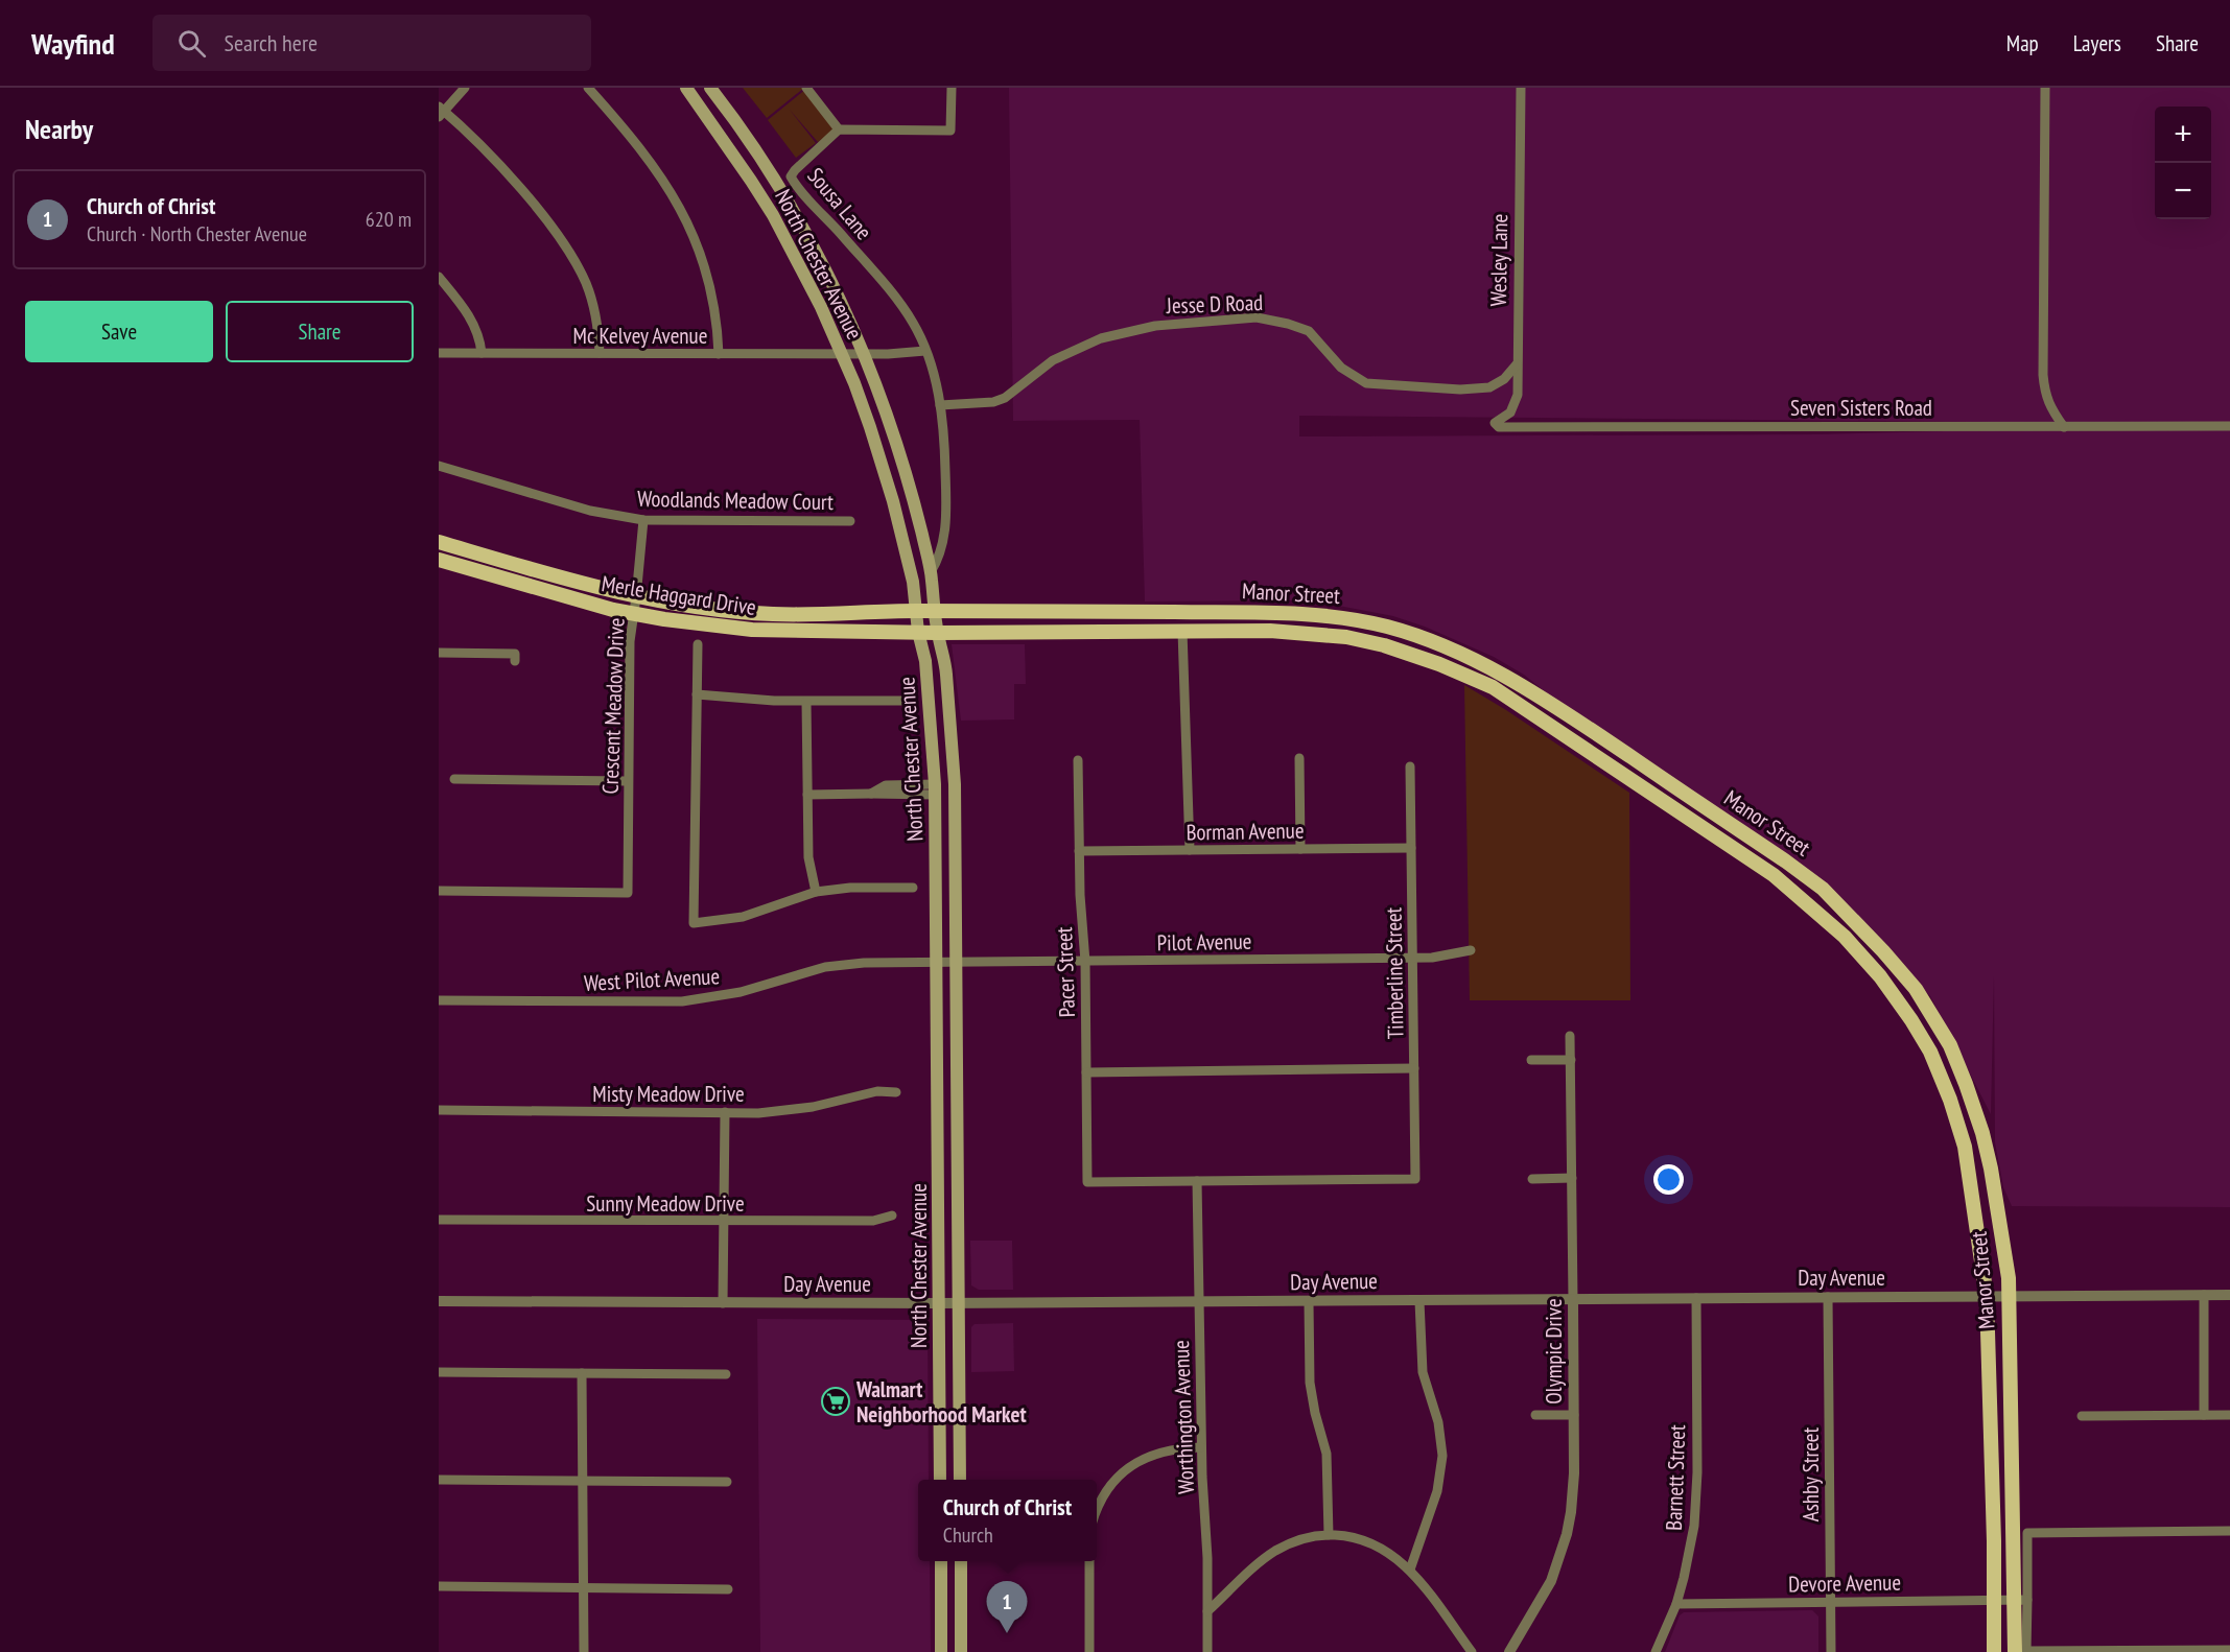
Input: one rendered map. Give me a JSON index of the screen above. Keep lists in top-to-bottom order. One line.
{"streets":{"main road":["North Chester Avenue","Manor Street","Merle Haggard Drive"],"street":["Sousa Lane","Wesley Lane","Jesse D Road","Mc Kelvey Avenue","Seven Sisters Road","Woodlands Meadow Court","Crescent Meadow Drive","Borman Avenue","Pilot Avenue","Pacer Street","Timberline Street","West Pilot Avenue","Misty Meadow Drive","Sunny Meadow Drive","Day Avenue","Olympic Drive","Worthington Avenue","Ashby Street","Barnett Street","Devore Avenue"]},"crossings":[["Wesley Lane","Jesse D Road"],["Wesley Lane","Seven Sisters Road"],["North Chester Avenue","Mc Kelvey Avenue"],["North Chester Avenue","Manor Street"],["North Chester Avenue","Merle Haggard Drive"],["North Chester Avenue","Pilot Avenue"],["North Chester Avenue","West Pilot Avenue"],["North Chester Avenue","Day Avenue"],["Woodlands Meadow Court","Crescent Meadow Drive"],["Manor Street","Merle Haggard Drive"],["Manor Street","Day Avenue"],["Manor Street","Devore Avenue"],["Merle Haggard Drive","Crescent Meadow Drive"],["Borman Avenue","Pacer Street"],["Borman Avenue","Timberline Street"],["Pilot Avenue","Pacer Street"],["Pilot Avenue","Timberline Street"],["Pilot Avenue","West Pilot Avenue"],["Pacer Street","Timberline Street"],["Pacer Street","Worthington Avenue"],["Timberline Street","Worthington Avenue"],["Day Avenue","Olympic Drive"],["Day Avenue","Worthington Avenue"],["Day Avenue","Ashby Street"],["Day Avenue","Barnett Street"],["Ashby Street","Devore Avenue"],["Barnett Street","Devore Avenue"]],"places":{"supermarket":["Walmart Neighborhood Market"]},"page":{"header":"Wayfind","search":"Search here","nav":["Map","Layers","Share"],"heading":"Nearby","map_buttons":["+","−"],"list":[{"mark":"1","name":"Church of Christ","note":"Church · North Chester Avenue","value":"620 m"}],"buttons":["Save","Share"],"popup":["Church of Christ","Church"],"pins":"1"}}
